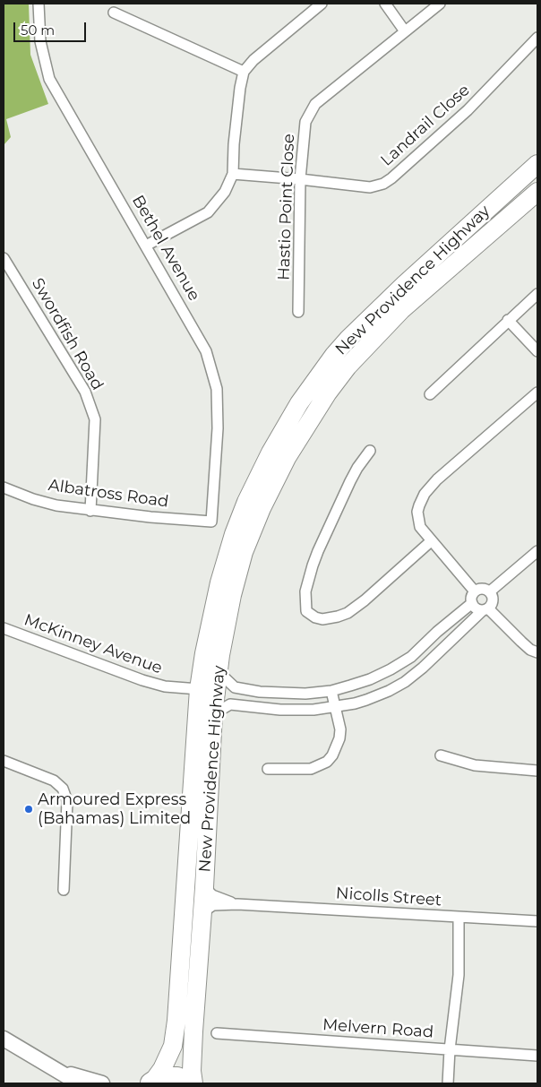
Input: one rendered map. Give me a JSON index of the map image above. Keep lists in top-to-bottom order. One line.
{"streets":{"highway":["New Providence Highway"],"street":["Landrail Close","Hastio Point Close","Bethel Avenue","Swordfish Road","Albatross Road","McKinney Avenue","Nicolls Street","Melvern Road"]},"crossings":[["Landrail Close","Hastio Point Close"],["Bethel Avenue","Albatross Road"],["New Providence Highway","McKinney Avenue"],["Swordfish Road","Albatross Road"]],"places":["Armoured Express (Bahamas) Limited"],"scale_bar":"50 m"}
